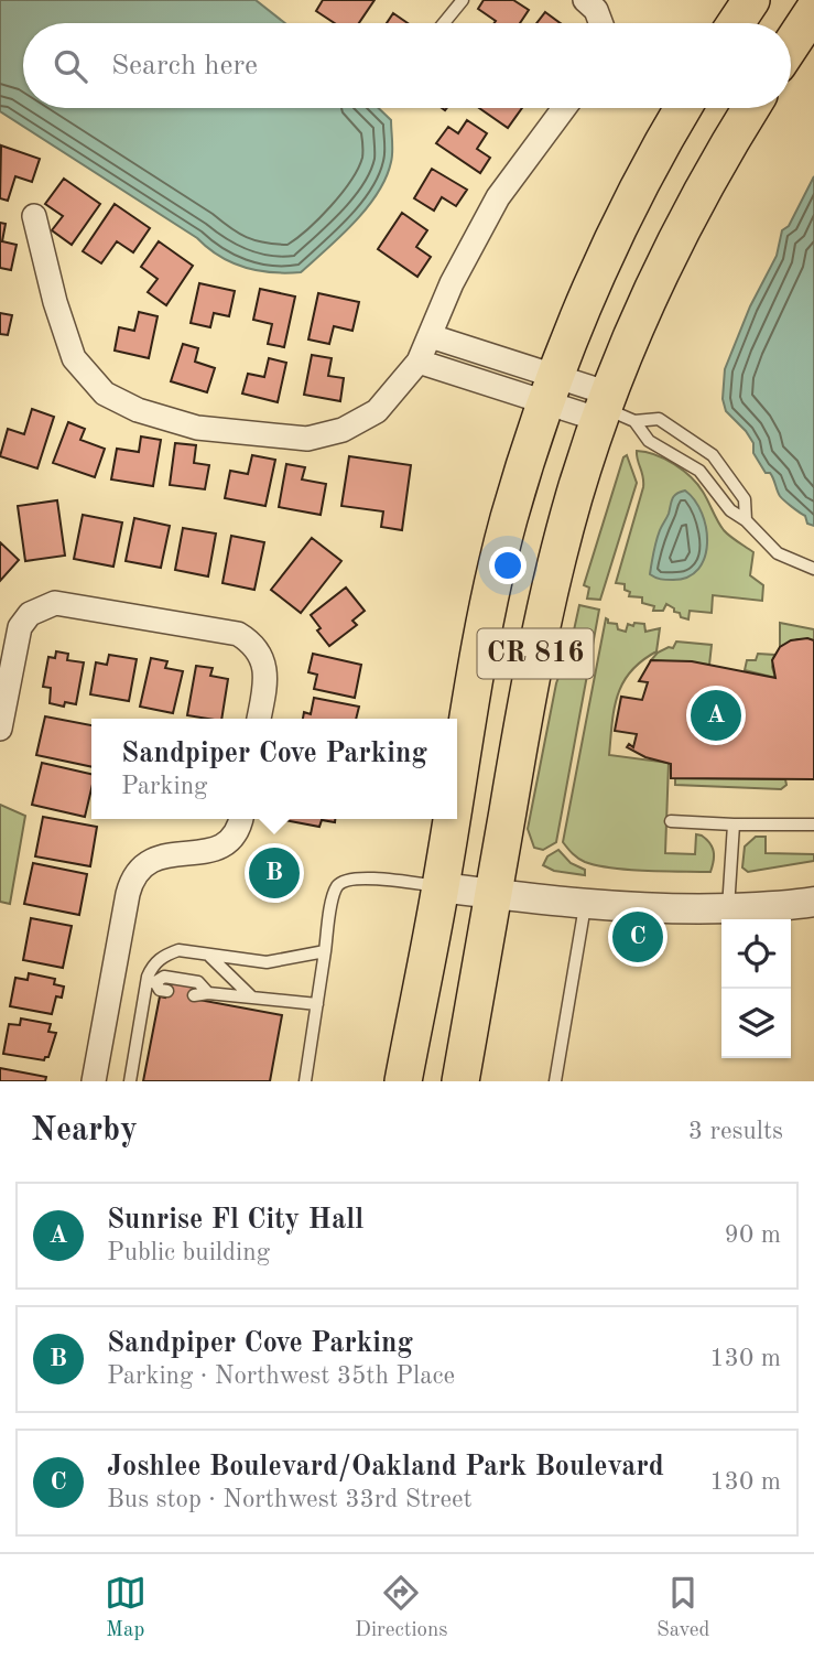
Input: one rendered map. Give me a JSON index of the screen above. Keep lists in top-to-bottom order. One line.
{"streets":{"main road":["CR 816"]},"page":{"search":"Search here","pins":["A","B","C"],"popup":["Sandpiper Cove Parking","Parking"],"heading":["Nearby","3 results"],"list":[{"mark":"A","name":"Sunrise Fl City Hall","note":"Public building","value":"90 m"},{"mark":"B","name":"Sandpiper Cove Parking","note":"Parking · Northwest 35th Place","value":"130 m"},{"mark":"C","name":"Joshlee Boulevard/Oakland Park Boulevard","note":"Bus stop · Northwest 33rd Street","value":"130 m"}],"nav":["Map","Directions","Saved"]}}
